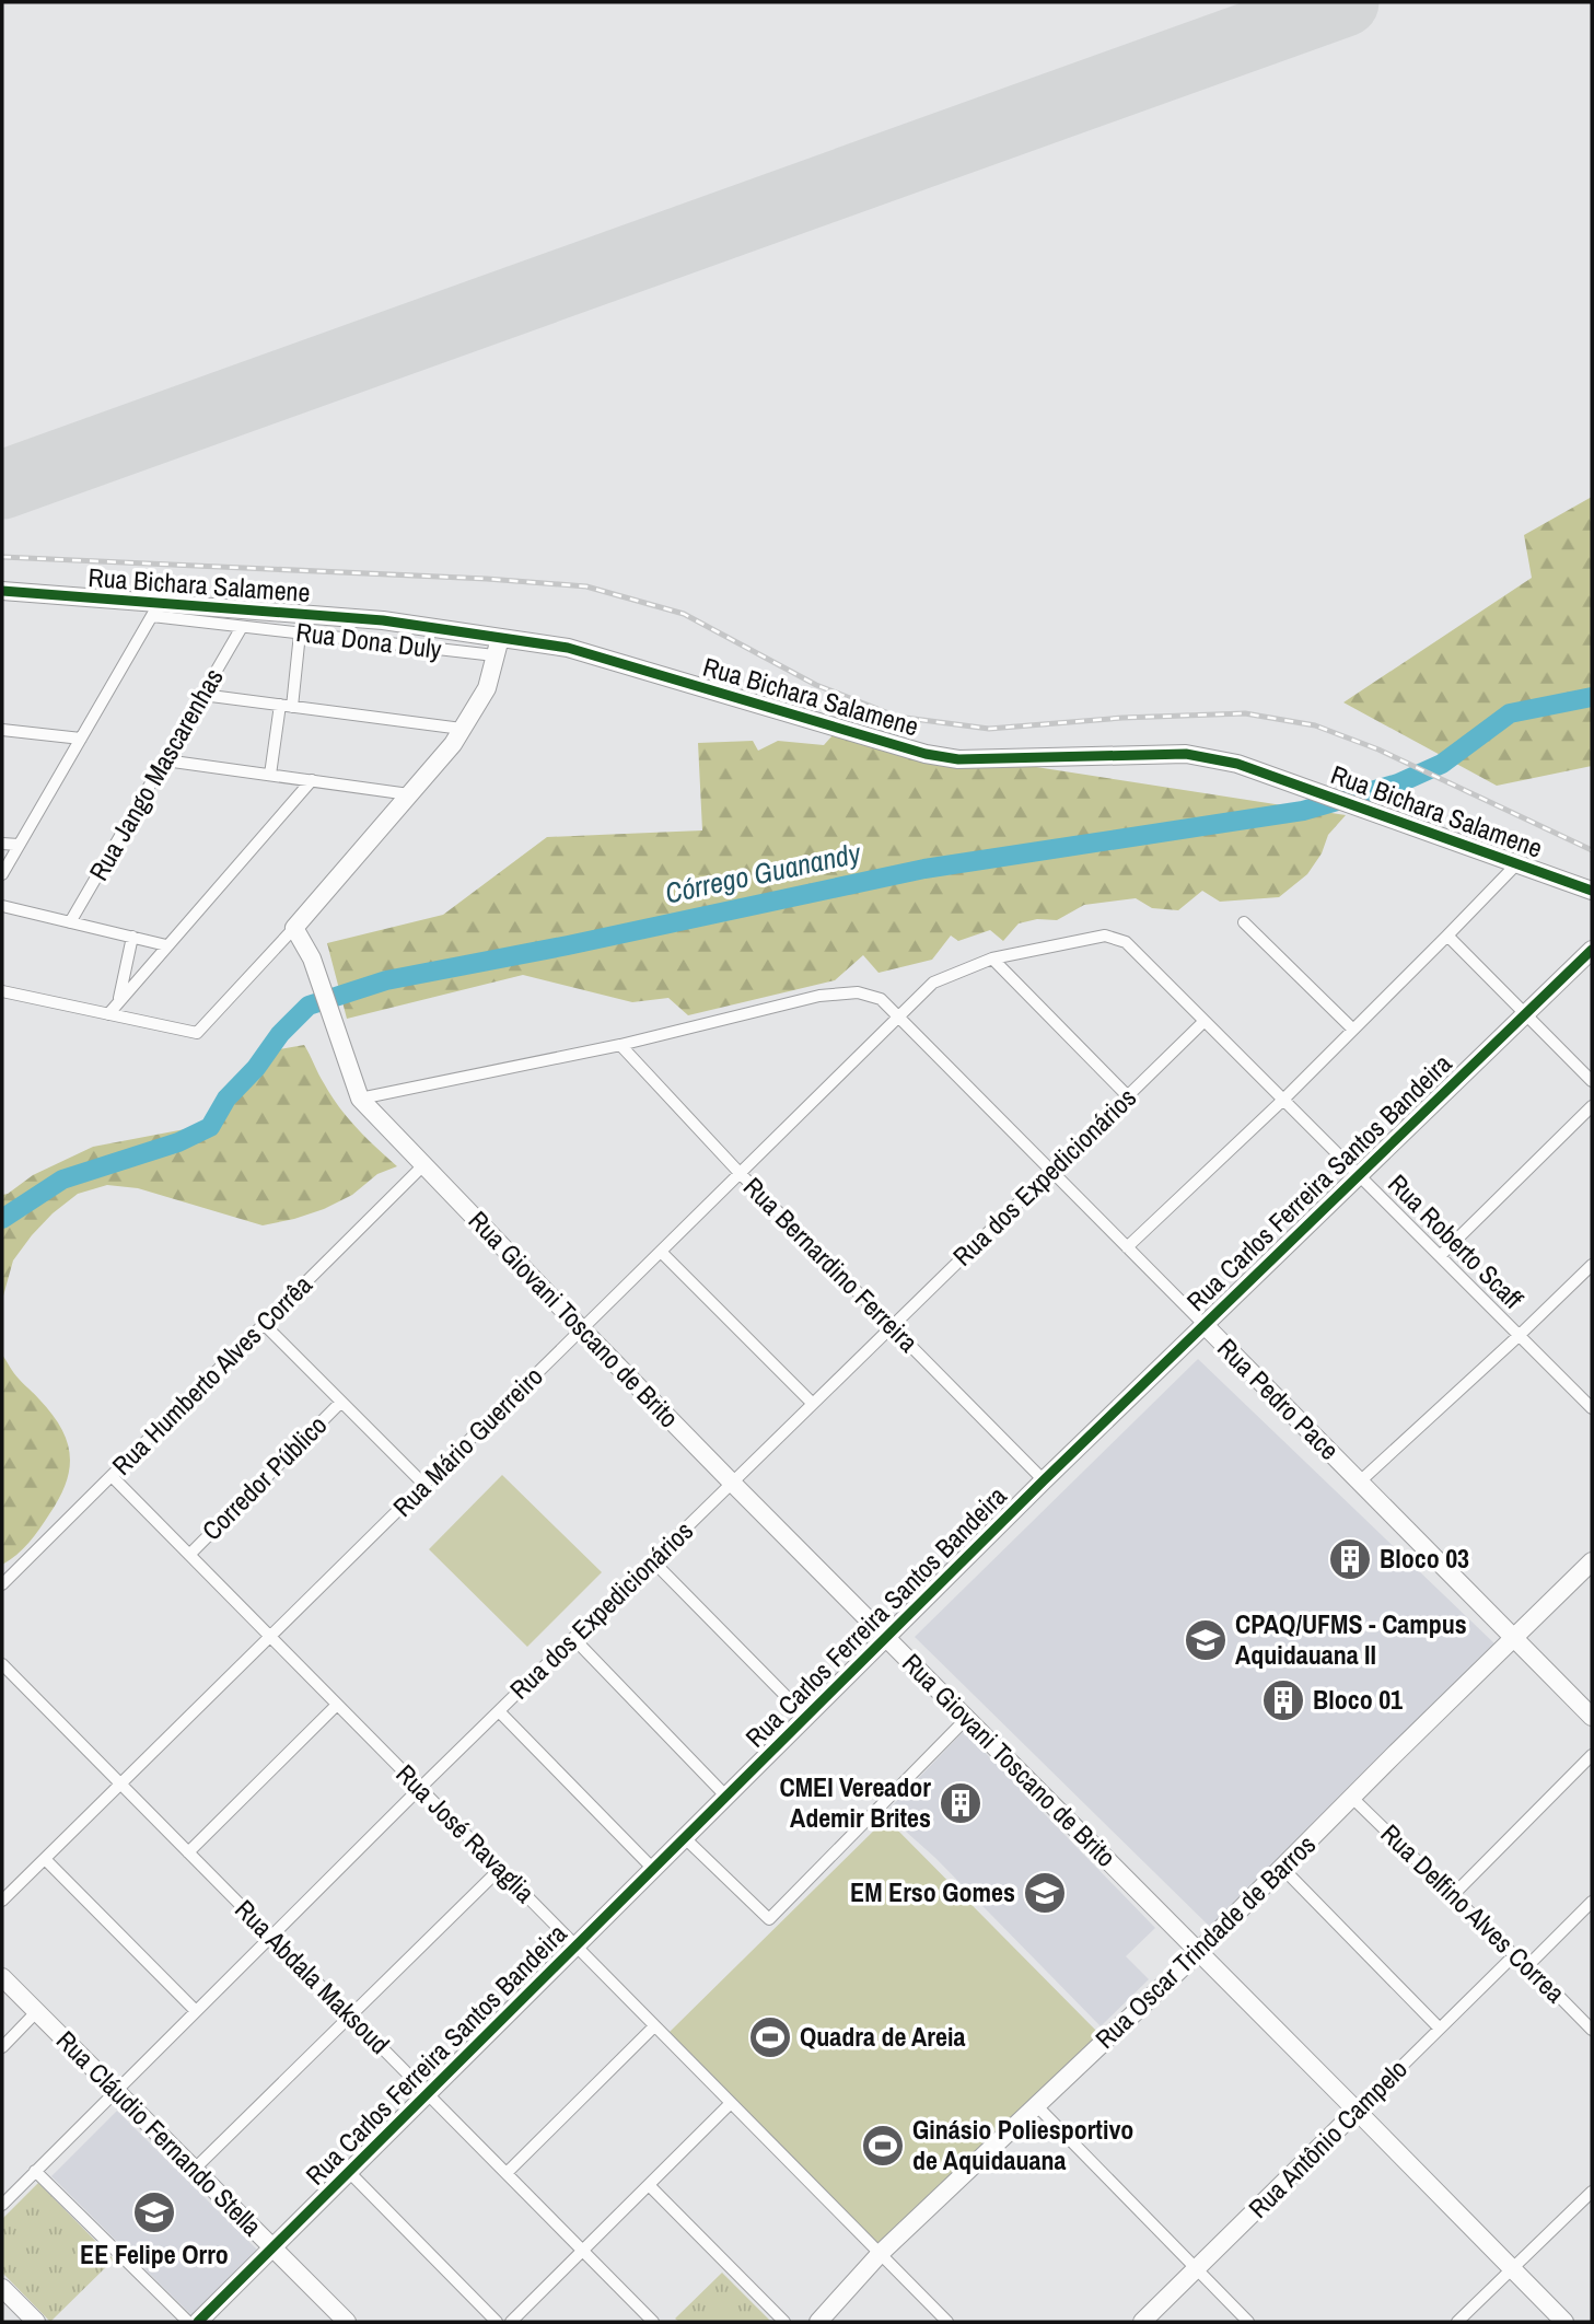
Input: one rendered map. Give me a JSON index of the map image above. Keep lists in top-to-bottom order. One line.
{"streets":{"main road":["Rua Bichara Salamene","Rua Carlos Ferreira Santos Bandeira","Rua Giovani Toscano de Brito","Rua Pedro Pace","Rua Oscar Trindade de Barros","Rua Cláudio Fernando Stella","Rua Antônio Campelo"],"street":["Rua Dona Duly","Rua Jango Mascarenhas","Rua dos Expedicionários","Rua Roberto Scaff","Rua Bernardino Ferreira","Rua Humberto Alves Corrêa","Rua Mário Guerreiro","Corredor Público","Rua José Ravaglia","Rua Delfino Alves Correa","Rua Abdala Maksoud"]},"crossings":[["Rua Bichara Salamene","Rua Dona Duly"],["Rua Dona Duly","Rua Jango Mascarenhas"],["Rua dos Expedicionários","Rua Roberto Scaff"],["Rua dos Expedicionários","Rua Bernardino Ferreira"],["Rua dos Expedicionários","Rua Giovani Toscano de Brito"],["Rua dos Expedicionários","Rua Pedro Pace"],["Rua dos Expedicionários","Rua José Ravaglia"],["Rua dos Expedicionários","Rua Abdala Maksoud"],["Rua dos Expedicionários","Rua Cláudio Fernando Stella"],["Rua Carlos Ferreira Santos Bandeira","Rua Roberto Scaff"],["Rua Carlos Ferreira Santos Bandeira","Rua Bernardino Ferreira"],["Rua Carlos Ferreira Santos Bandeira","Rua Giovani Toscano de Brito"],["Rua Carlos Ferreira Santos Bandeira","Rua Pedro Pace"],["Rua Carlos Ferreira Santos Bandeira","Rua José Ravaglia"],["Rua Carlos Ferreira Santos Bandeira","Rua Abdala Maksoud"],["Rua Carlos Ferreira Santos Bandeira","Rua Cláudio Fernando Stella"],["Rua Roberto Scaff","Rua Mário Guerreiro"],["Rua Bernardino Ferreira","Rua Pedro Pace"],["Rua Bernardino Ferreira","Rua Mário Guerreiro"],["Rua Giovani Toscano de Brito","Rua Humberto Alves Corrêa"],["Rua Giovani Toscano de Brito","Rua Pedro Pace"],["Rua Giovani Toscano de Brito","Rua Mário Guerreiro"],["Rua Giovani Toscano de Brito","Rua Oscar Trindade de Barros"],["Rua Giovani Toscano de Brito","Rua Antônio Campelo"],["Rua Humberto Alves Corrêa","Rua José Ravaglia"],["Rua Pedro Pace","Rua Mário Guerreiro"],["Rua Pedro Pace","Rua Oscar Trindade de Barros"],["Rua Mário Guerreiro","Rua José Ravaglia"],["Rua Mário Guerreiro","Rua Abdala Maksoud"],["Corredor Público","Rua José Ravaglia"],["Rua José Ravaglia","Rua Oscar Trindade de Barros"],["Rua Delfino Alves Correa","Rua Oscar Trindade de Barros"],["Rua Delfino Alves Correa","Rua Antônio Campelo"]],"water":["Córrego Guanandy"],"places":{"building":["Bloco 03","Bloco 01","CMEI Vereador Ademir Brites"],"school or university":["CPAQ/UFMS - Campus Aquidauana II","EM Erso Gomes","EE Felipe Orro"],"sports":["Quadra de Areia","Ginásio Poliesportivo de Aquidauana"]}}
